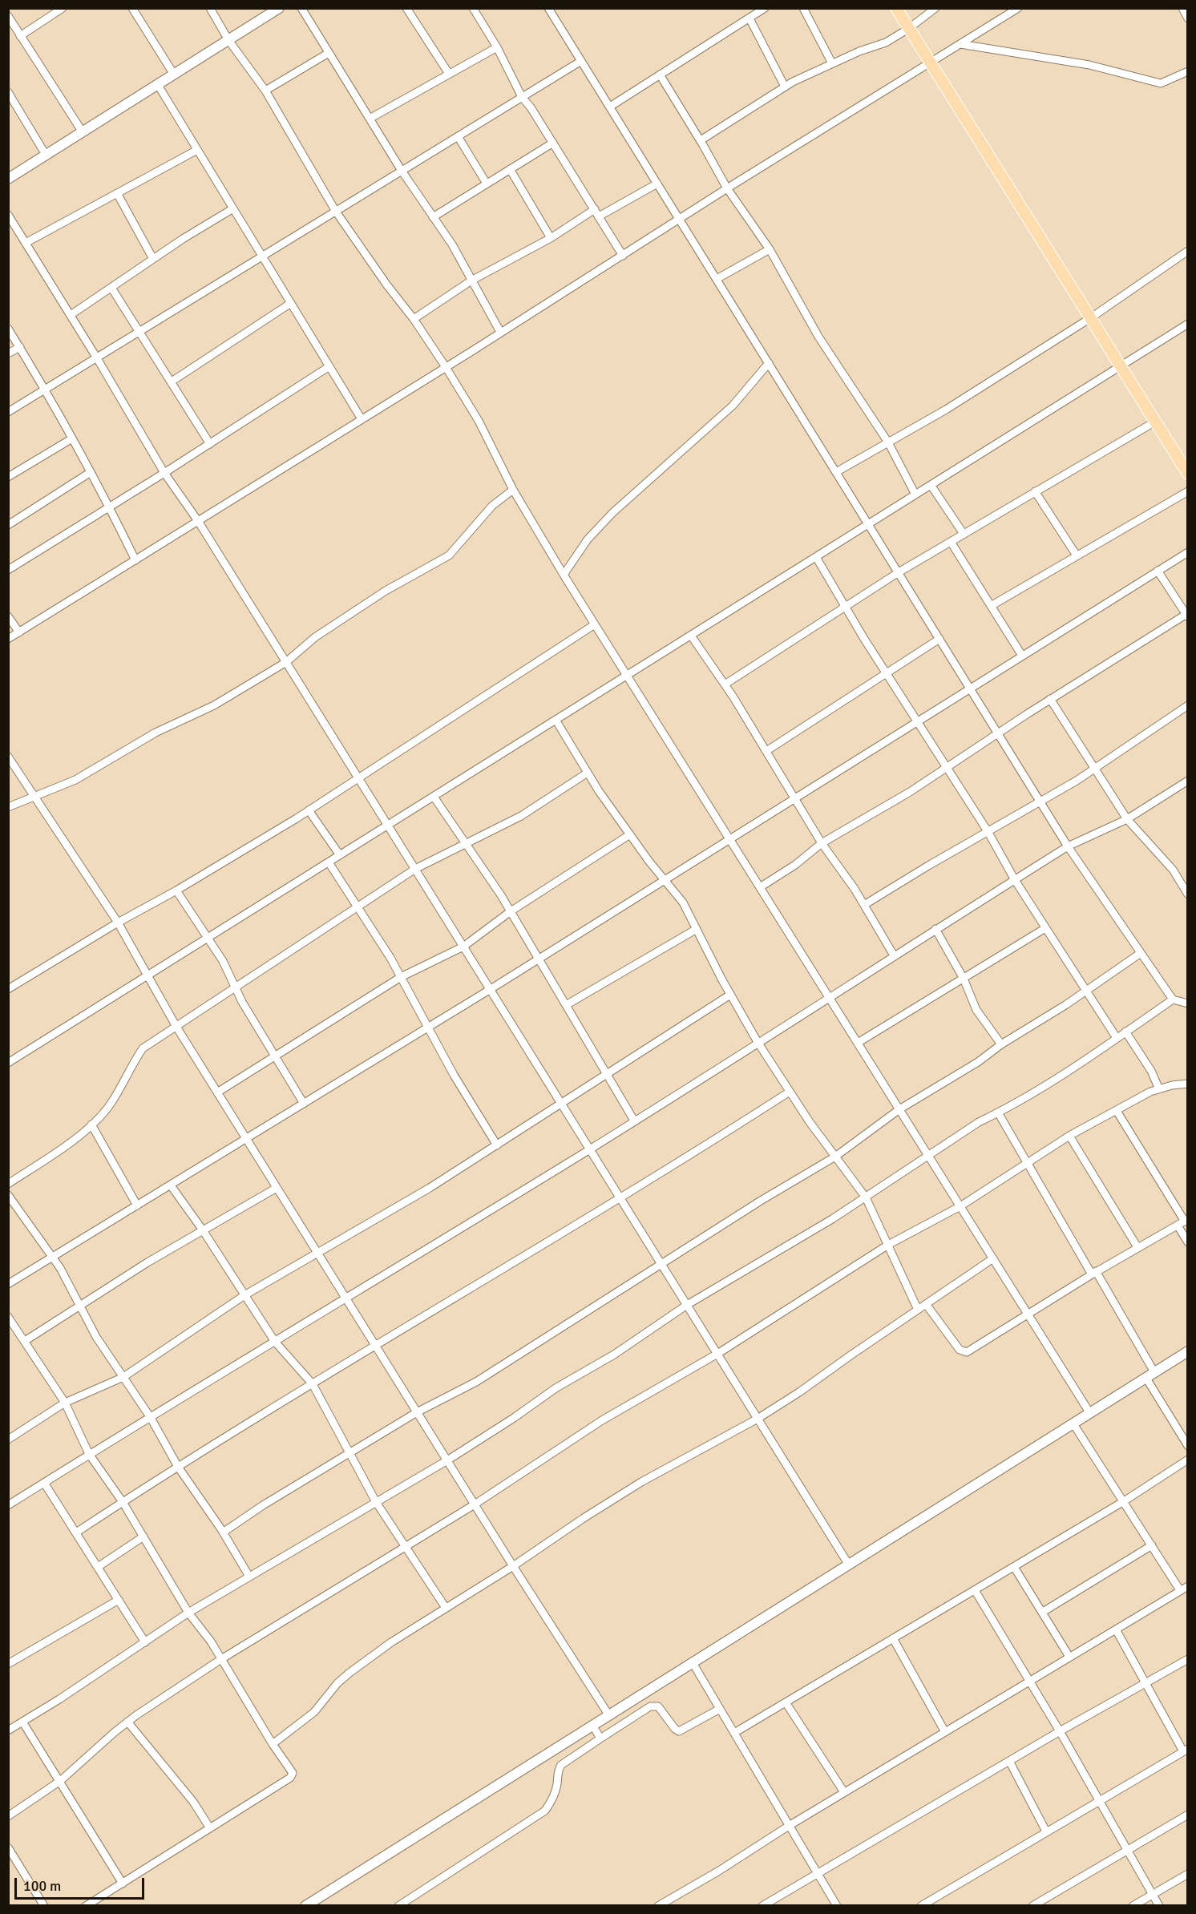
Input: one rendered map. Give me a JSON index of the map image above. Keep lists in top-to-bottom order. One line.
{"scale_bar":"100 m"}
